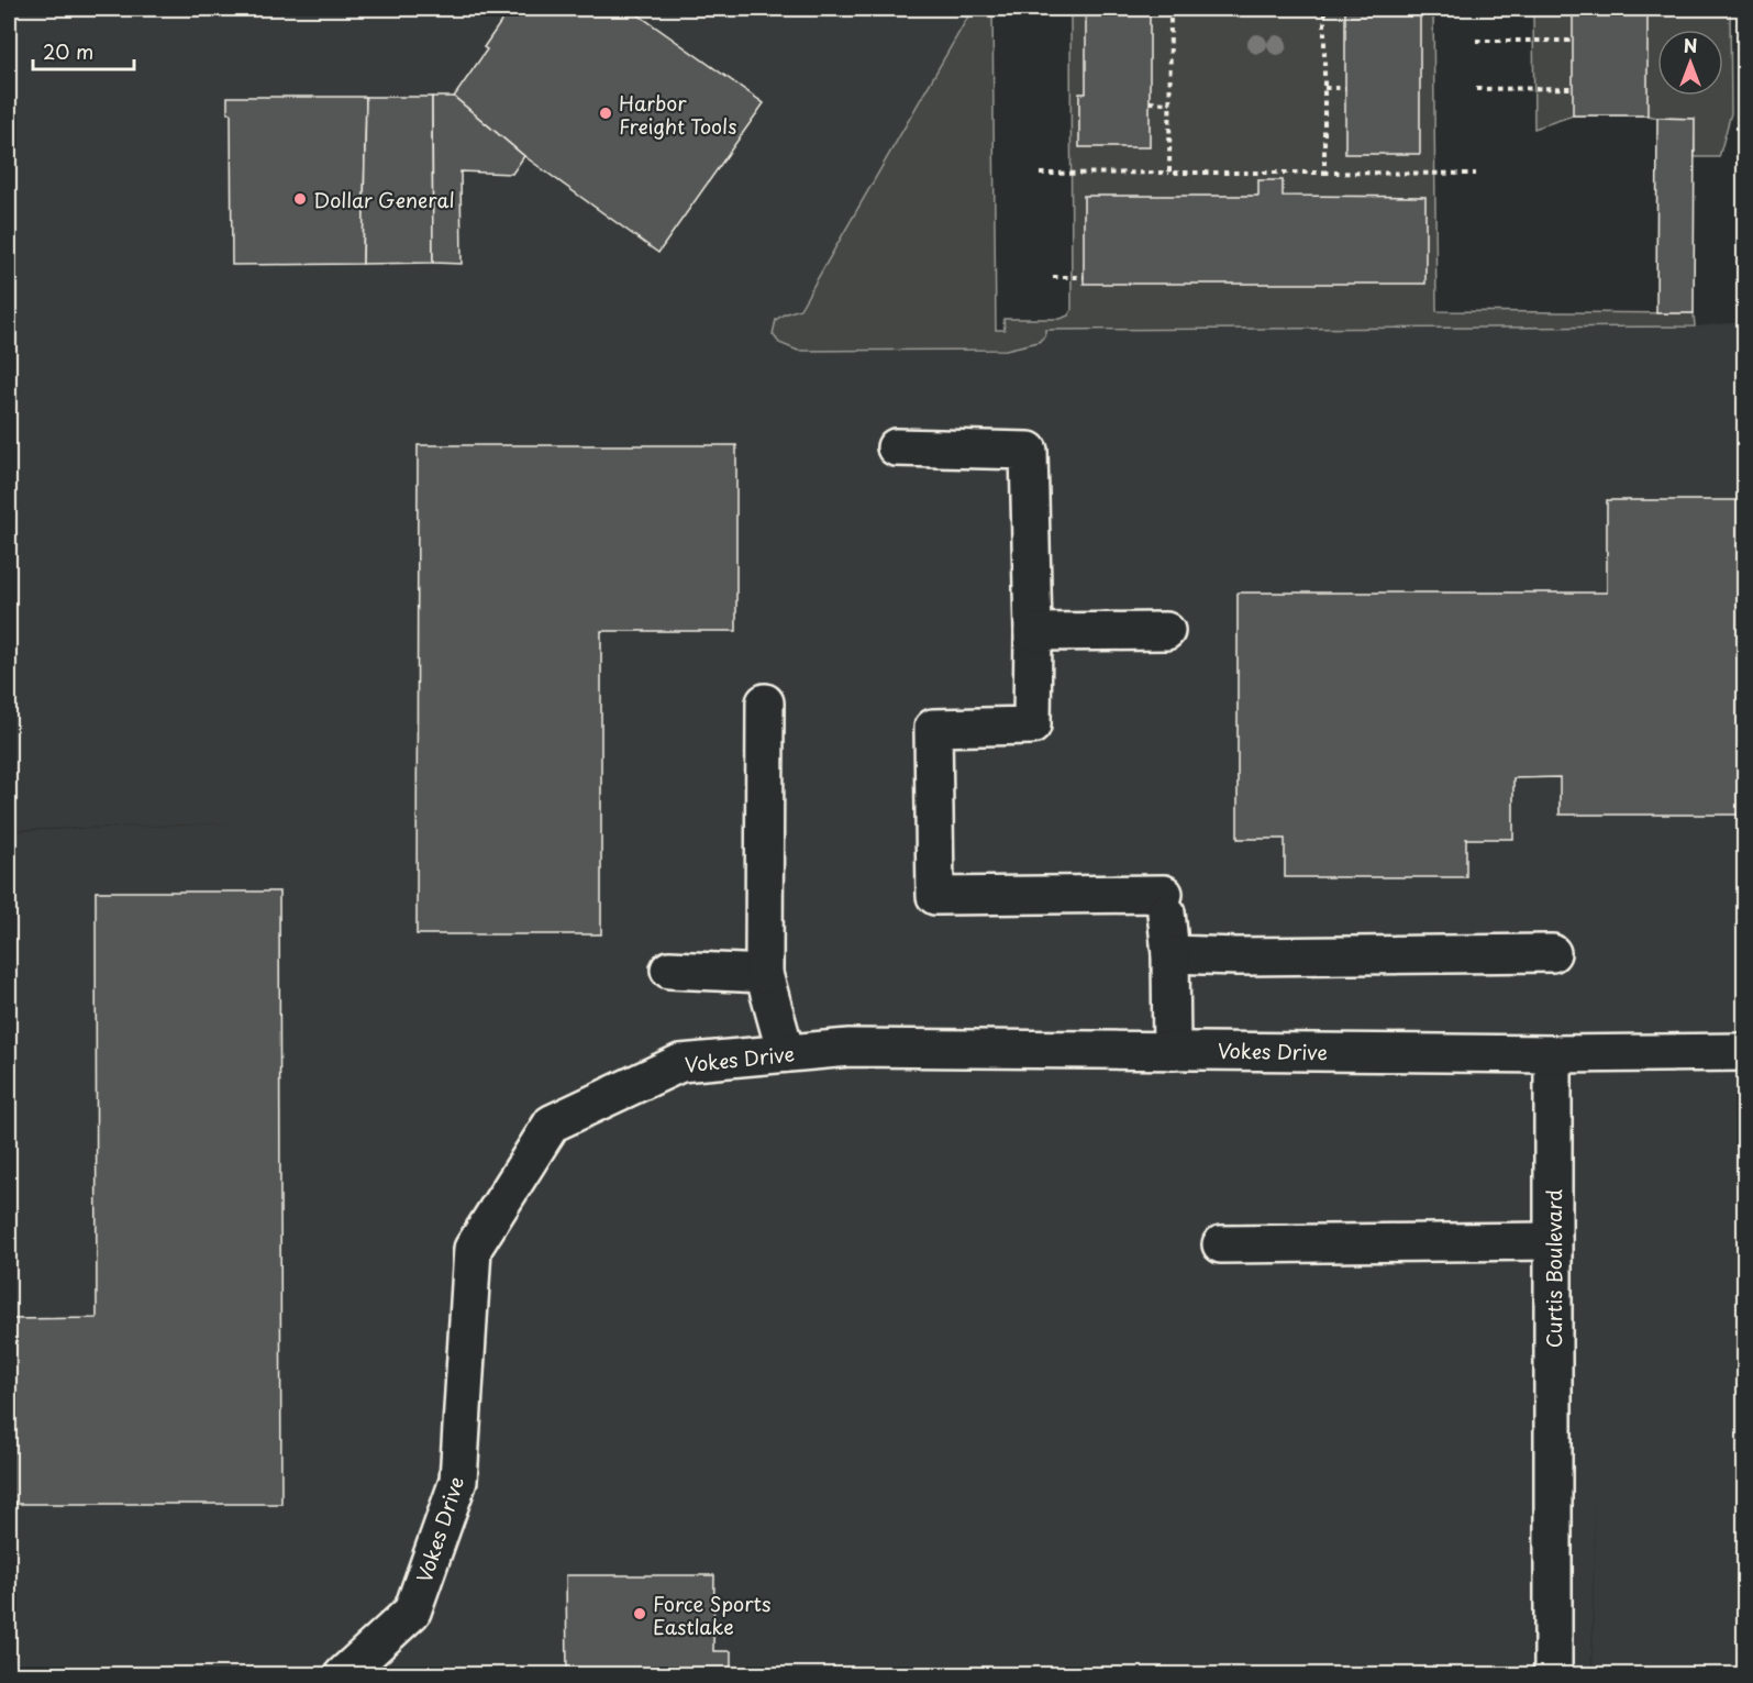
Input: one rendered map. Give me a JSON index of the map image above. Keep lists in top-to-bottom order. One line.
{"streets":{"street":["Vokes Drive","Curtis Boulevard"]},"crossings":[["Vokes Drive","Curtis Boulevard"]],"places":["Harbor Freight Tools","Dollar General","Force Sports Eastlake"],"scale_bar":"20 m","north":"top"}
